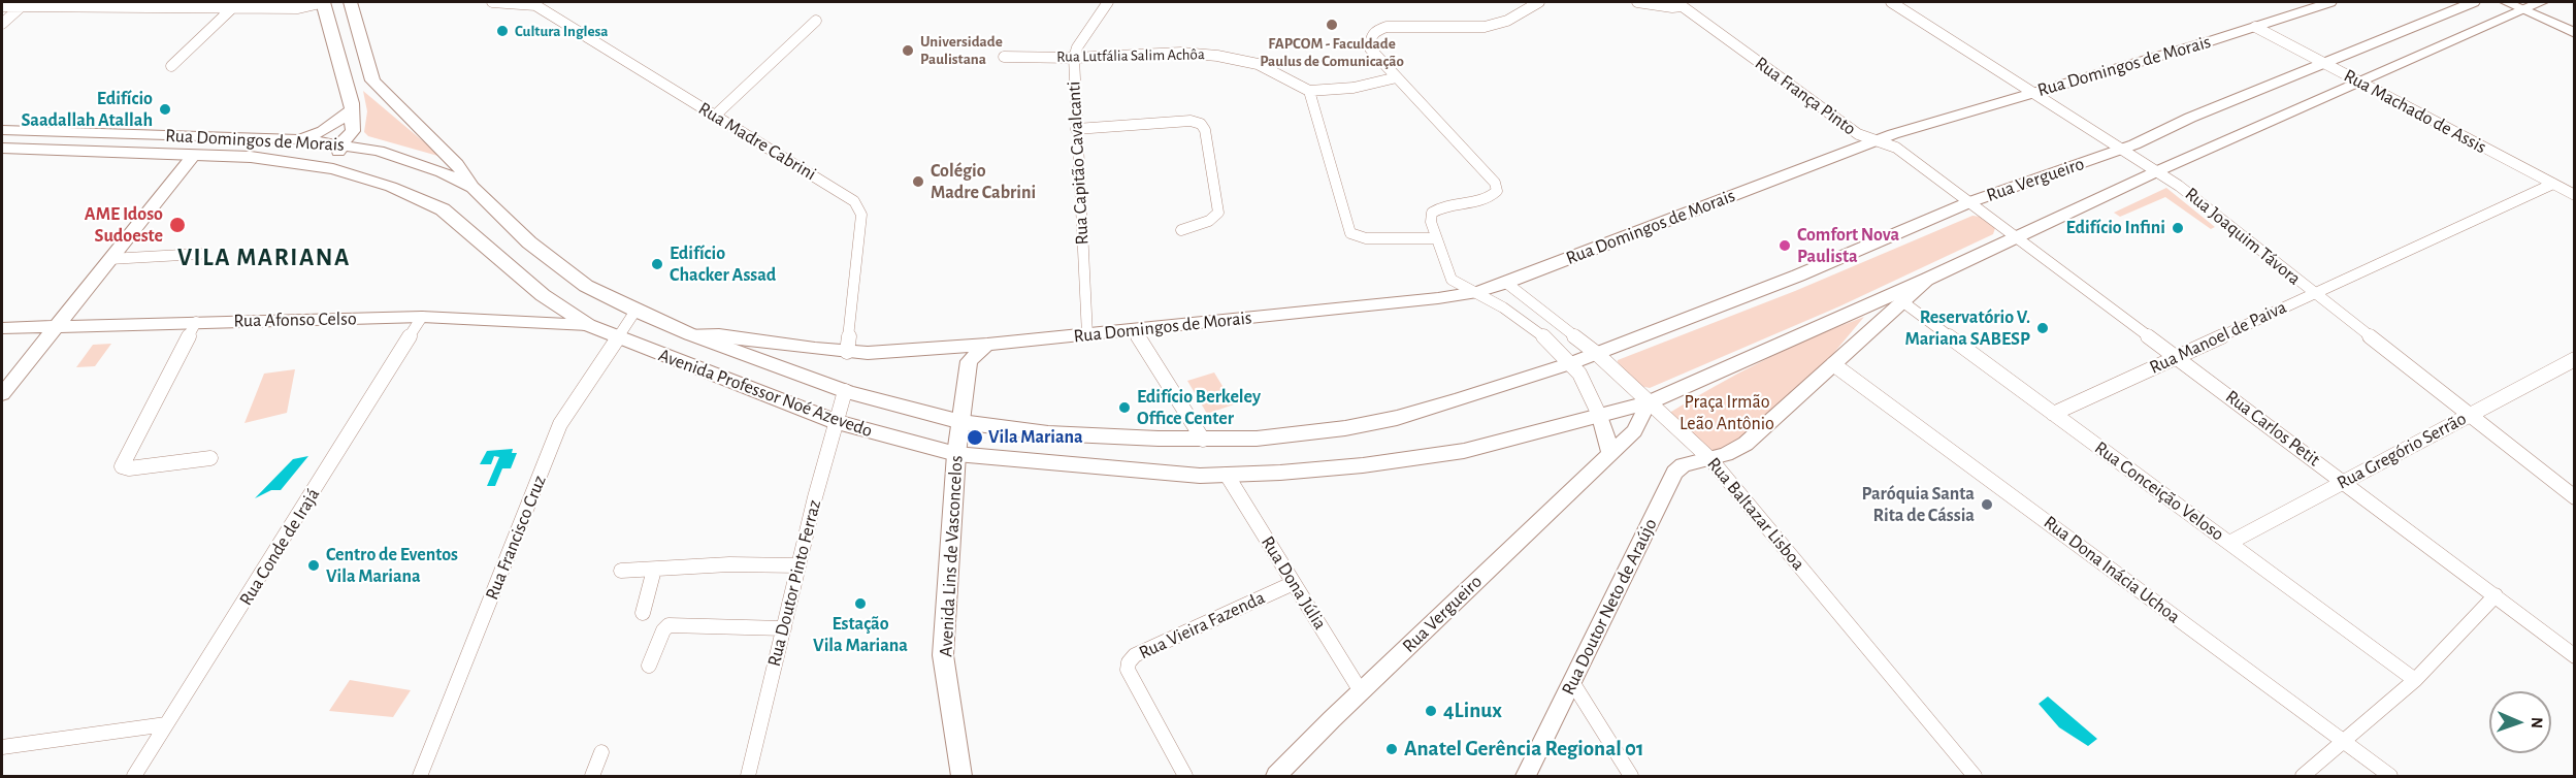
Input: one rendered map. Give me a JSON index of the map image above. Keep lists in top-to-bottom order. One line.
{"streets":{"main road":["Rua Domingos de Morais","Rua Vergueiro","Avenida Professor Noé Azevedo"],"street":["Rua Lutfália Salim Achôa","Rua França Pinto","Rua Machado de Assis","Rua Madre Cabrini","Rua Capitão Cavalcanti","Rua Joaquim Távora","Rua Afonso Celso","Rua Manoel de Paiva","Rua Carlos Petit","Rua Gregório Serrão","Rua Conceição Veloso","Rua Baltazar Lisboa","Rua Francisco Cruz","Rua Conde de Irajá","Avenida Lins de Vasconcelos","Rua Dona Inácia Uchoa","Rua Doutor Pinto Ferraz","Rua Dona Júlia","Rua Doutor Neto de Araújo","Rua Vieira Fazenda"]},"crossings":[["Rua Lutfália Salim Achôa","Rua Capitão Cavalcanti"],["Rua Domingos de Morais","Rua França Pinto"],["Rua Domingos de Morais","Rua Machado de Assis"],["Rua Domingos de Morais","Rua Madre Cabrini"],["Rua Domingos de Morais","Rua Capitão Cavalcanti"],["Rua Domingos de Morais","Rua Joaquim Távora"],["Rua Domingos de Morais","Rua Afonso Celso"],["Rua Domingos de Morais","Avenida Professor Noé Azevedo"],["Rua Domingos de Morais","Rua Baltazar Lisboa"],["Rua Domingos de Morais","Rua Francisco Cruz"],["Rua Domingos de Morais","Avenida Lins de Vasconcelos"],["Rua França Pinto","Rua Vergueiro"],["Rua França Pinto","Rua Carlos Petit"],["Rua Machado de Assis","Rua Vergueiro"],["Rua Machado de Assis","Rua Manoel de Paiva"],["Rua Vergueiro","Rua Joaquim Távora"],["Rua Vergueiro","Avenida Professor Noé Azevedo"],["Rua Vergueiro","Rua Carlos Petit"],["Rua Vergueiro","Rua Conceição Veloso"],["Rua Vergueiro","Rua Baltazar Lisboa"],["Rua Vergueiro","Rua Dona Inácia Uchoa"],["Rua Vergueiro","Rua Dona Júlia"],["Rua Vergueiro","Rua Doutor Neto de Araújo"],["Rua Joaquim Távora","Rua Manoel de Paiva"],["Rua Joaquim Távora","Rua Gregório Serrão"],["Rua Afonso Celso","Rua Conde de Irajá"],["Rua Manoel de Paiva","Rua Carlos Petit"],["Rua Manoel de Paiva","Rua Conceição Veloso"],["Avenida Professor Noé Azevedo","Rua Baltazar Lisboa"],["Avenida Professor Noé Azevedo","Rua Francisco Cruz"],["Avenida Professor Noé Azevedo","Avenida Lins de Vasconcelos"],["Avenida Professor Noé Azevedo","Rua Doutor Pinto Ferraz"],["Avenida Professor Noé Azevedo","Rua Dona Júlia"],["Rua Carlos Petit","Rua Gregório Serrão"],["Rua Gregório Serrão","Rua Conceição Veloso"],["Rua Baltazar Lisboa","Rua Doutor Neto de Araújo"],["Rua Dona Inácia Uchoa","Rua Doutor Neto de Araújo"],["Rua Dona Júlia","Rua Vieira Fazenda"]],"districts":["VILA MARIANA"],"parks":["Praça Irmão Leão Antônio"],"places":["FAPCOM - Faculdade Paulus de Comunicação","Cultura Inglesa","Universidade Paulistana","Edifício Saadallah Atallah","Colégio Madre Cabrini","AME Idoso Sudoeste","Edifício Infini","Comfort Nova Paulista","Edifício Chacker Assad","Reservatório V. Mariana SABESP","Edifício Berkeley Office Center","Vila Mariana","Paróquia Santa Rita de Cássia","Centro de Eventos Vila Mariana","Estação Vila Mariana","4Linux","Anatel Gerência Regional 01"],"north":"right"}
